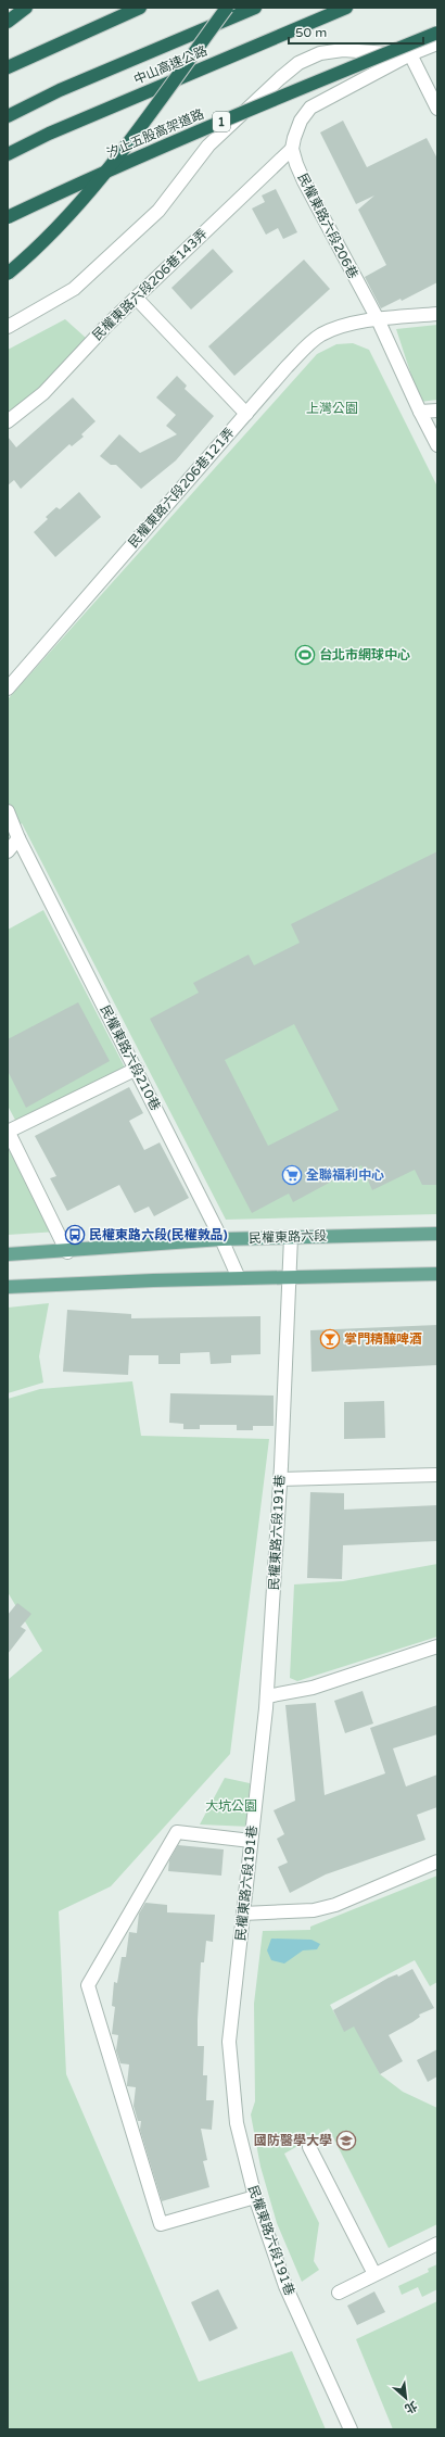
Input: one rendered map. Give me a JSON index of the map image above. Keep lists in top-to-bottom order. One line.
{"streets":{"highway":["中山高速公路","1","汐止五股高架道路"],"main road":["民權東路六段"],"street":["民權東路六段206巷","民權東路六段206巷143弄","民權東路六段206巷121弄","民權東路六段210巷","民權東路六段191巷"]},"crossings":[["民權東路六段206巷","民權東路六段206巷143弄"],["民權東路六段206巷","民權東路六段206巷121弄"],["民權東路六段210巷","民權東路六段"],["民權東路六段","民權東路六段191巷"]],"parks":["上灣公園","大坑公園"],"places":{"sports":["台北市網球中心"],"supermarket":["全聯福利中心"],"bus stop":["民權東路六段(民權敦品)"],"bar":["掌門精釀啤酒"],"school or university":["國防醫學大學"]},"scale_bar":"50 m","north":"bottom right"}
